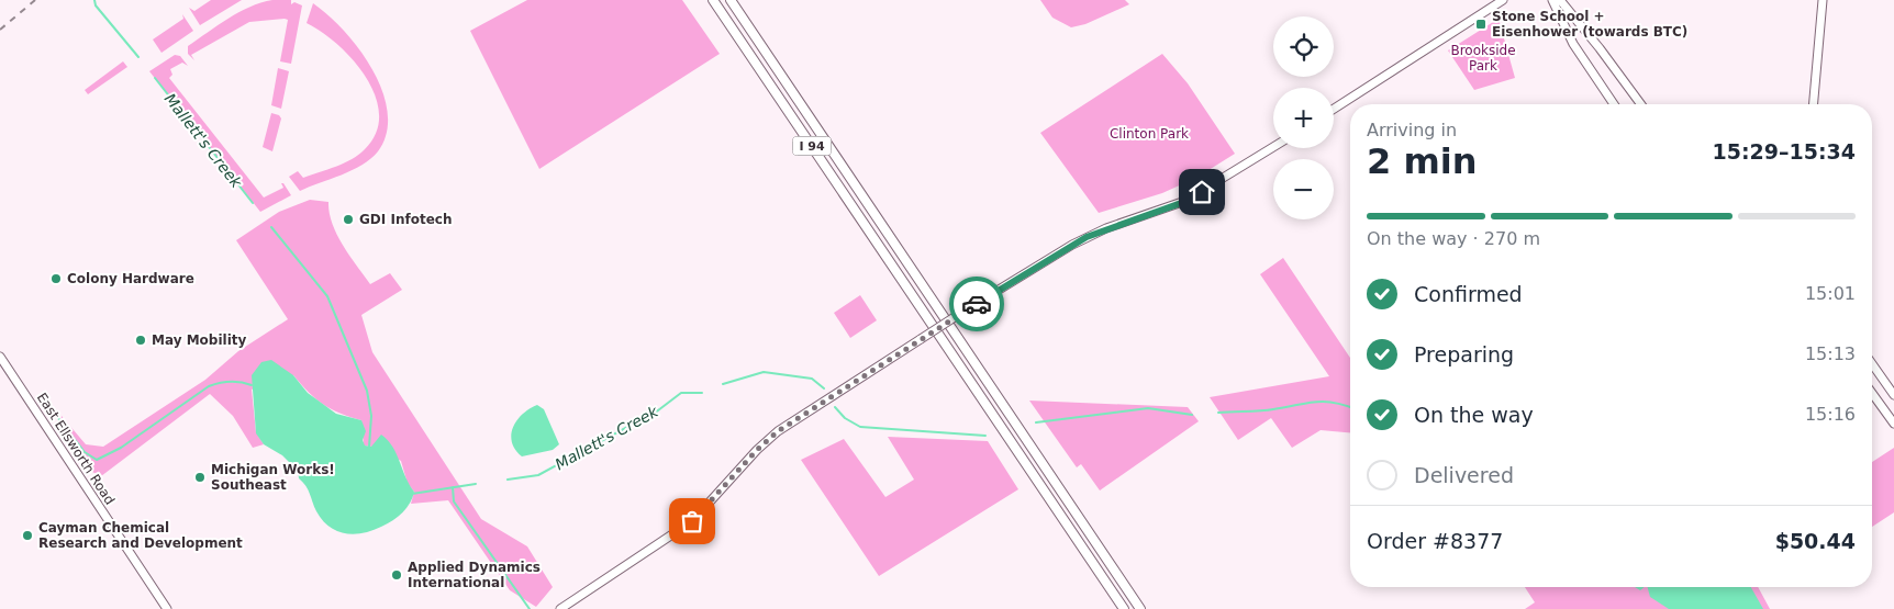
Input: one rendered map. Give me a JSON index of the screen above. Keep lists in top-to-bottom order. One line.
{"streets":{"highway":["I 94"],"main road":["East Ellsworth Road"]},"water":["Mallett's Creek"],"parks":["Brookside Park","Clinton Park"],"places":{"transit":["Stone School + Eisenhower (towards BTC)"],"other":["GDI Infotech","Colony Hardware","May Mobility","Michigan Works! Southeast","Cayman Chemical Research and Development","Applied Dynamics International"]},"page":{"map_buttons":["+","−"],"heading":["2 min","Arriving in","15:29–15:34"],"panel":["Order #8377","$50.44"],"bar":"On the way · 270 m","list":[["Confirmed","15:01"],["Preparing","15:13"],["On the way","15:16"],"Delivered"]}}
